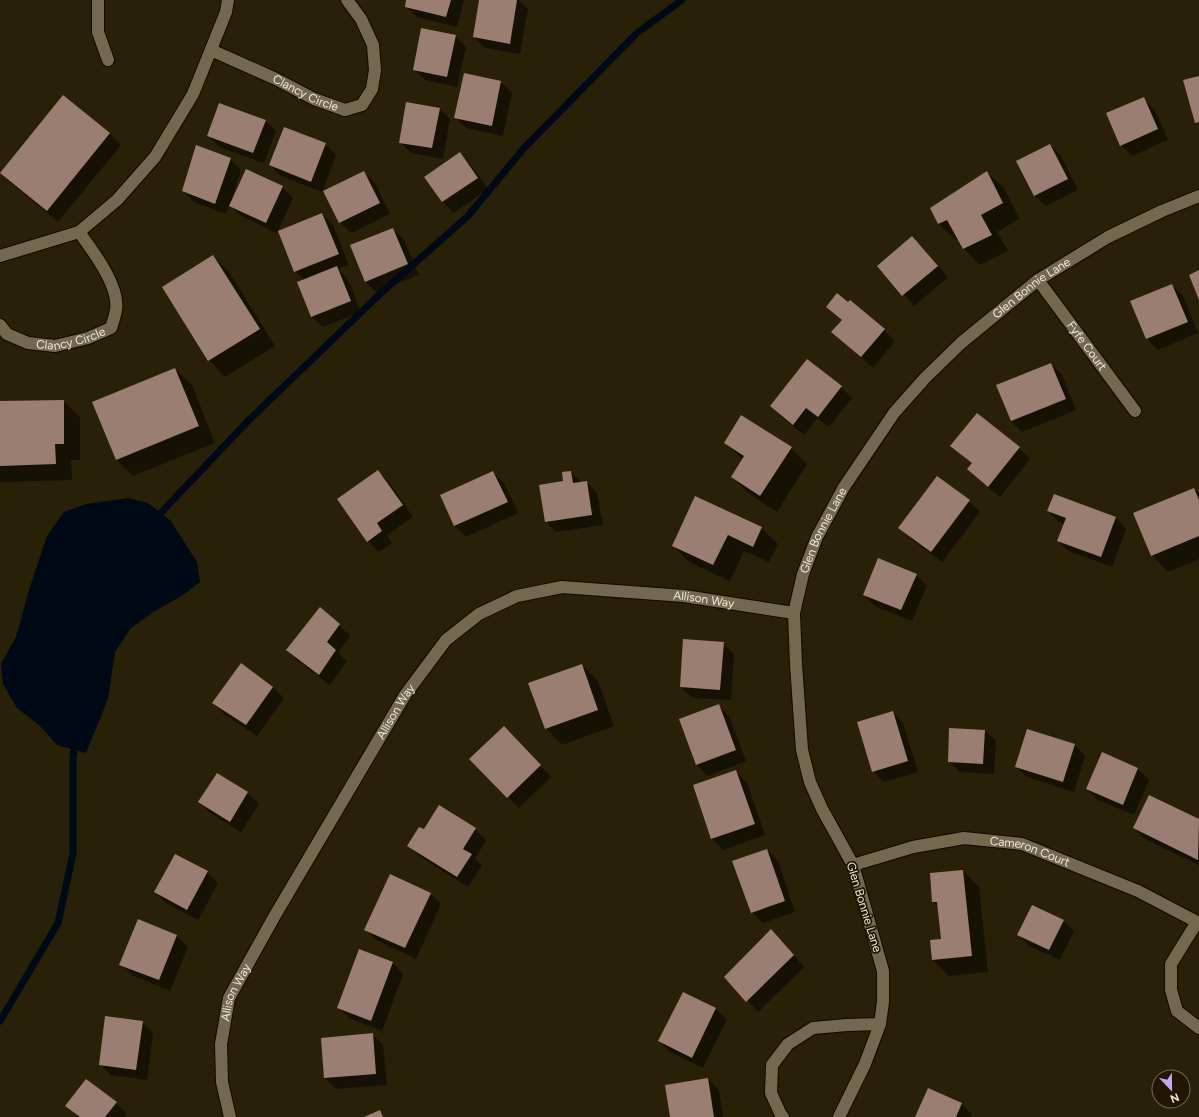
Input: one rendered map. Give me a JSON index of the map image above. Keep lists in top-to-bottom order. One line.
{"streets":{"street":["Clancy Circle","Glen Bonnie Lane","Fyfe Court","Allison Way","Cameron Court"]},"crossings":[["Glen Bonnie Lane","Fyfe Court"],["Glen Bonnie Lane","Allison Way"],["Glen Bonnie Lane","Cameron Court"]],"north":"bottom"}
